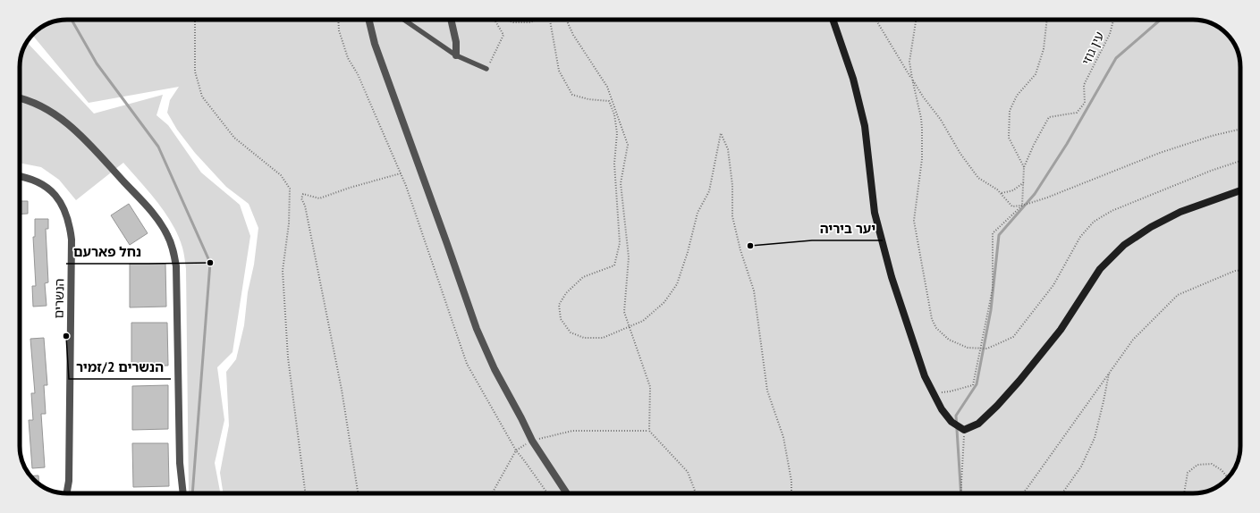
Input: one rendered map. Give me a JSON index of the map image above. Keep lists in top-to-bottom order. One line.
{"streets":{"street":["הנשרים"],"path":["עין גוזי"]},"places":["יער ביריה","נחל פארעם","הנשרים 2/זמיר"]}
